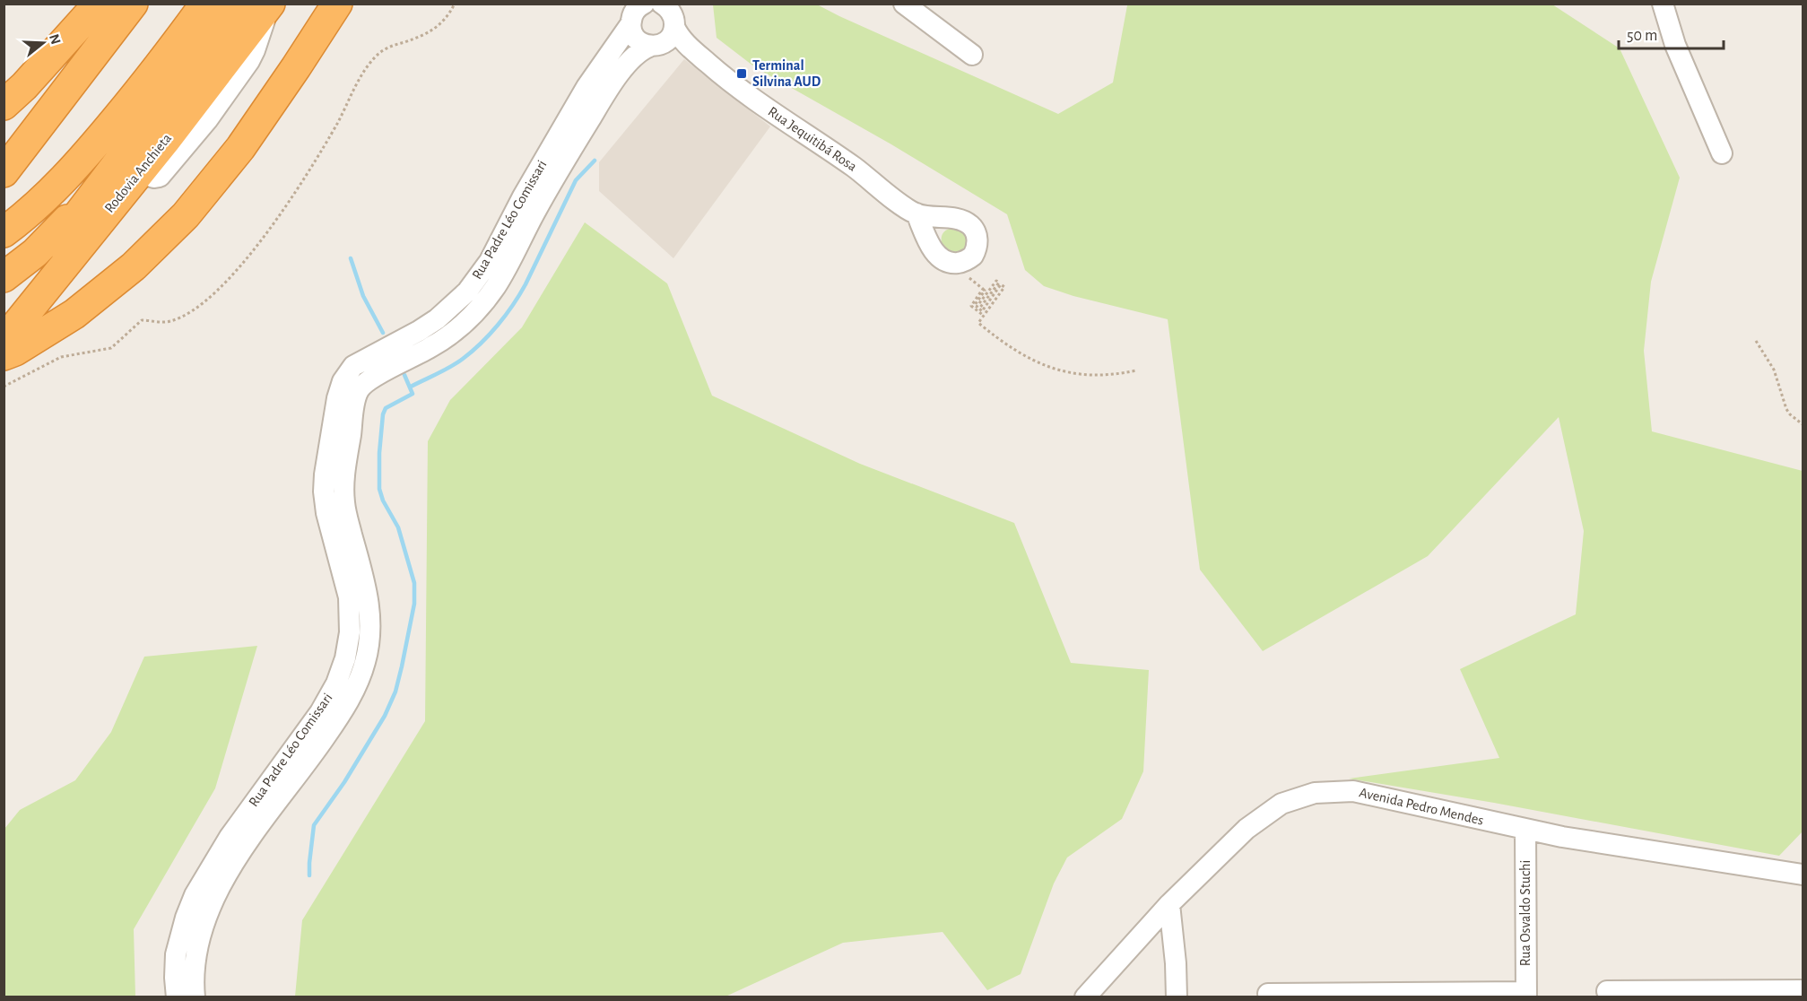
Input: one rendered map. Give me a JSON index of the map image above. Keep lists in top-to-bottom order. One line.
{"streets":{"highway":["Rodovia Anchieta"],"street":["Rua Jequitibá Rosa","Rua Padre Léo Comissari","Avenida Pedro Mendes","Rua Osvaldo Stuchi"]},"crossings":[["Rua Jequitibá Rosa","Rua Padre Léo Comissari"],["Avenida Pedro Mendes","Rua Osvaldo Stuchi"]],"places":{"transit":["Terminal Silvina AUD"]},"scale_bar":"50 m","north":"right"}
